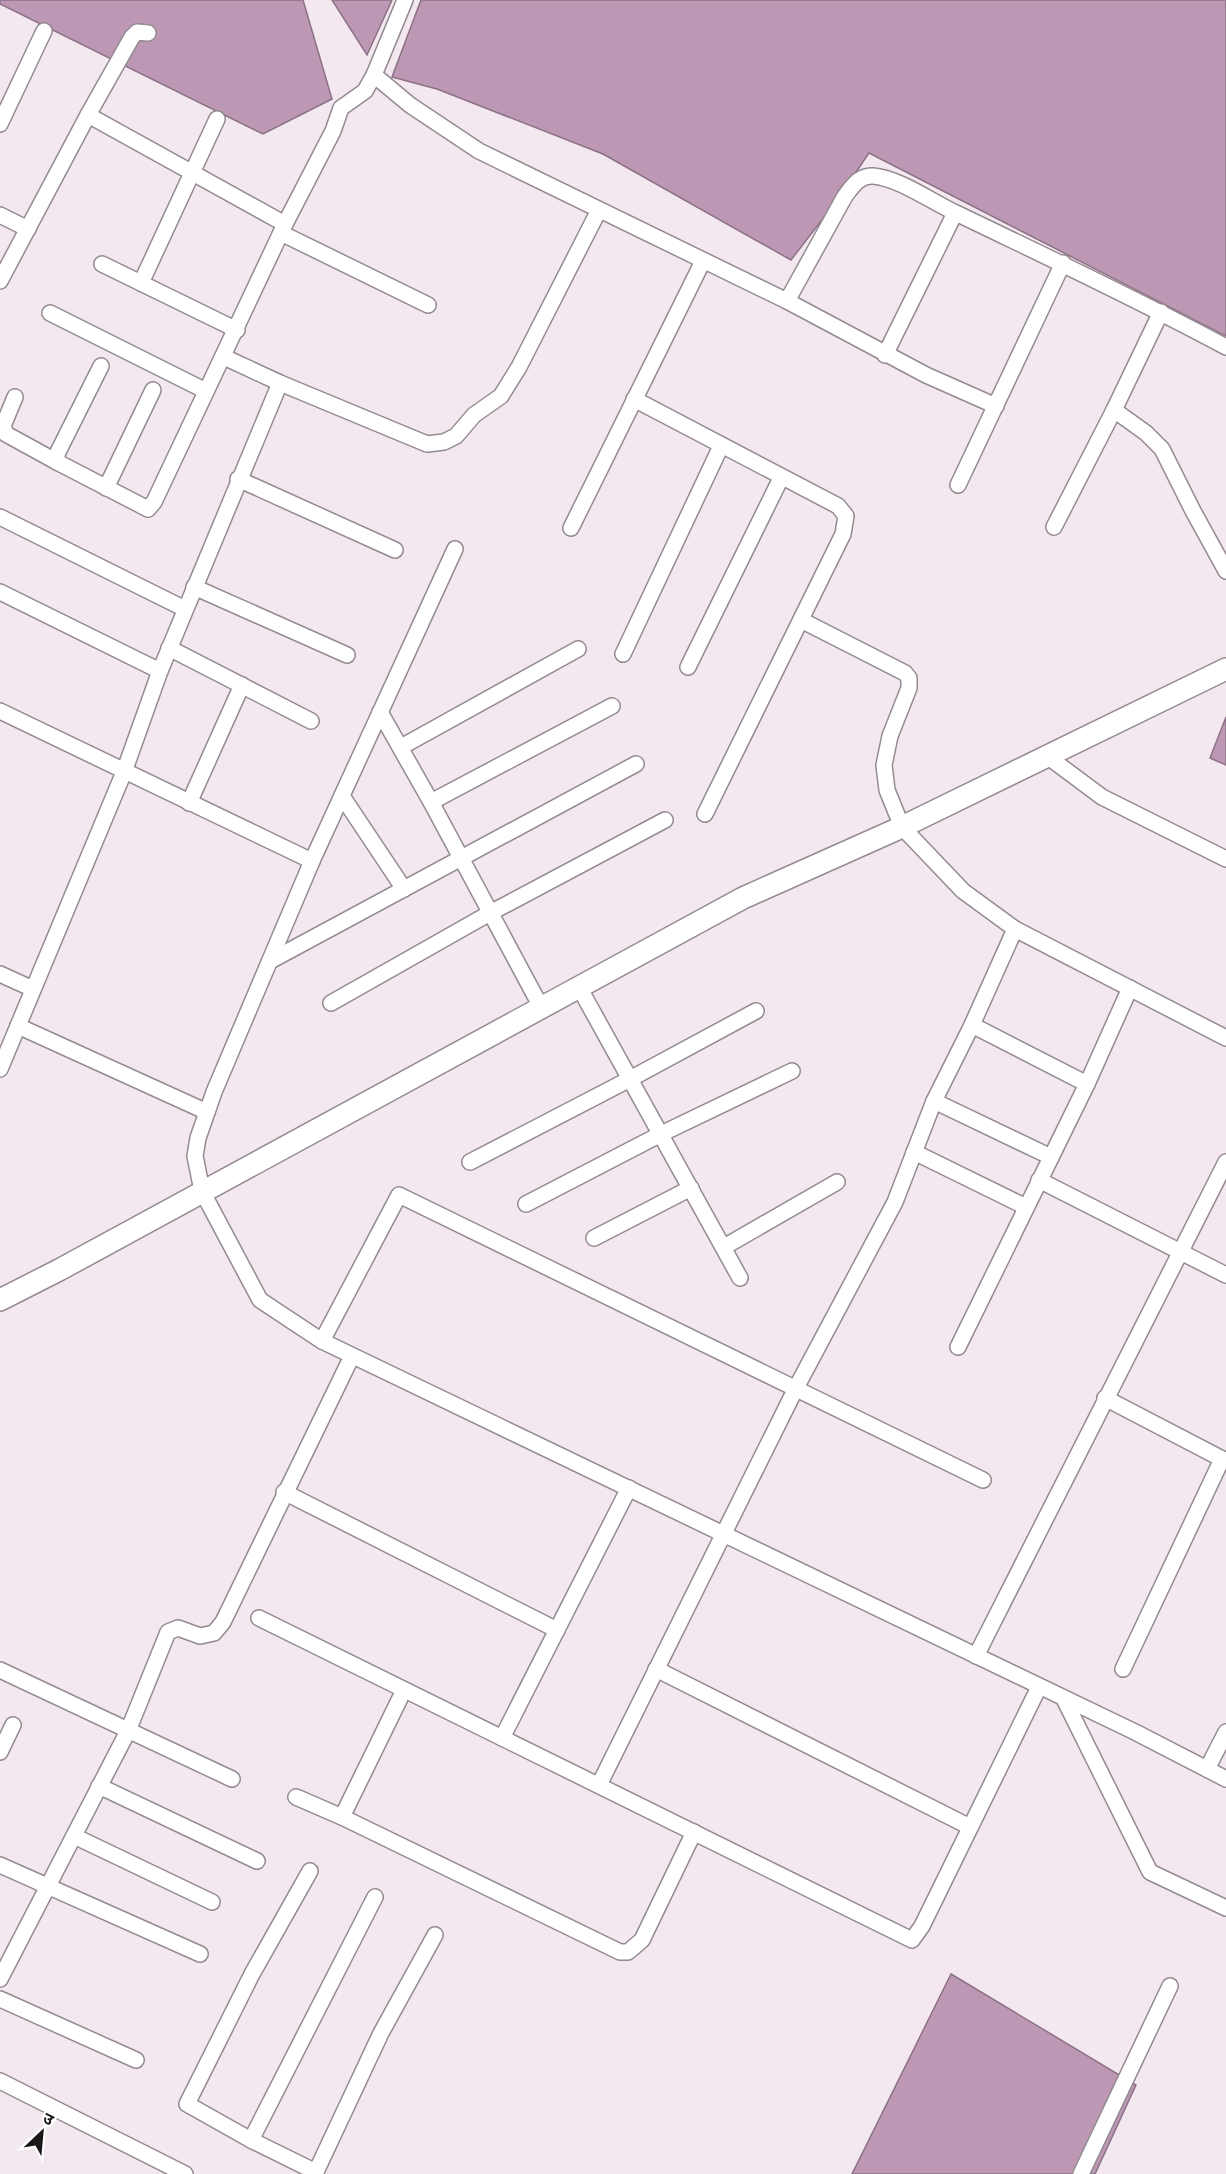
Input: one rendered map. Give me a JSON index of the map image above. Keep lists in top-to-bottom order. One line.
{"north":"top right"}
